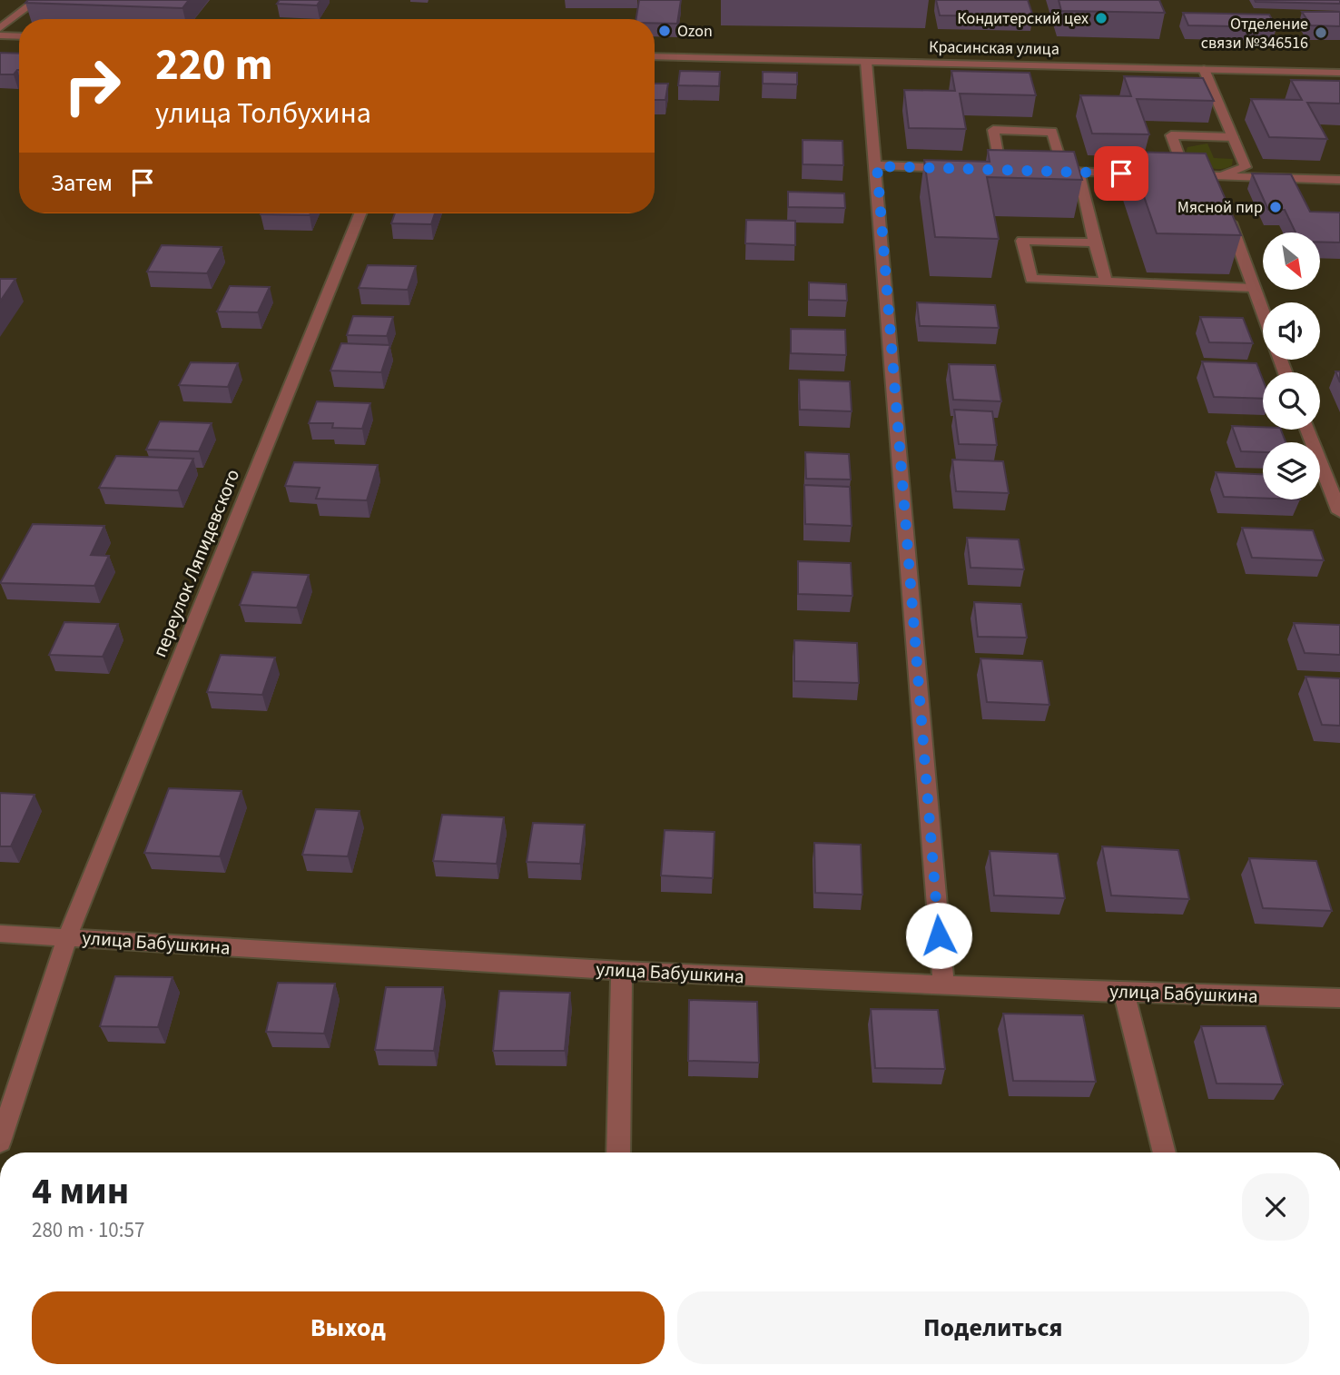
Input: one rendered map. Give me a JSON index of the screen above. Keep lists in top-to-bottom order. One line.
{"streets":{"street":["Красинская улица","переулок Ляпидевского","улица Бабушкина"]},"crossings":[["переулок Ляпидевского","улица Бабушкина"]],"places":["Кондитерский цех","Ozon","Отделение связи №346516","Мясной пир"],"north":"bottom right","page":{"turn":["220 m","улица Толбухина"],"then":"Затем","heading":["4 мин","280 m · 10:57"],"buttons":["Выход","Поделиться"]}}
